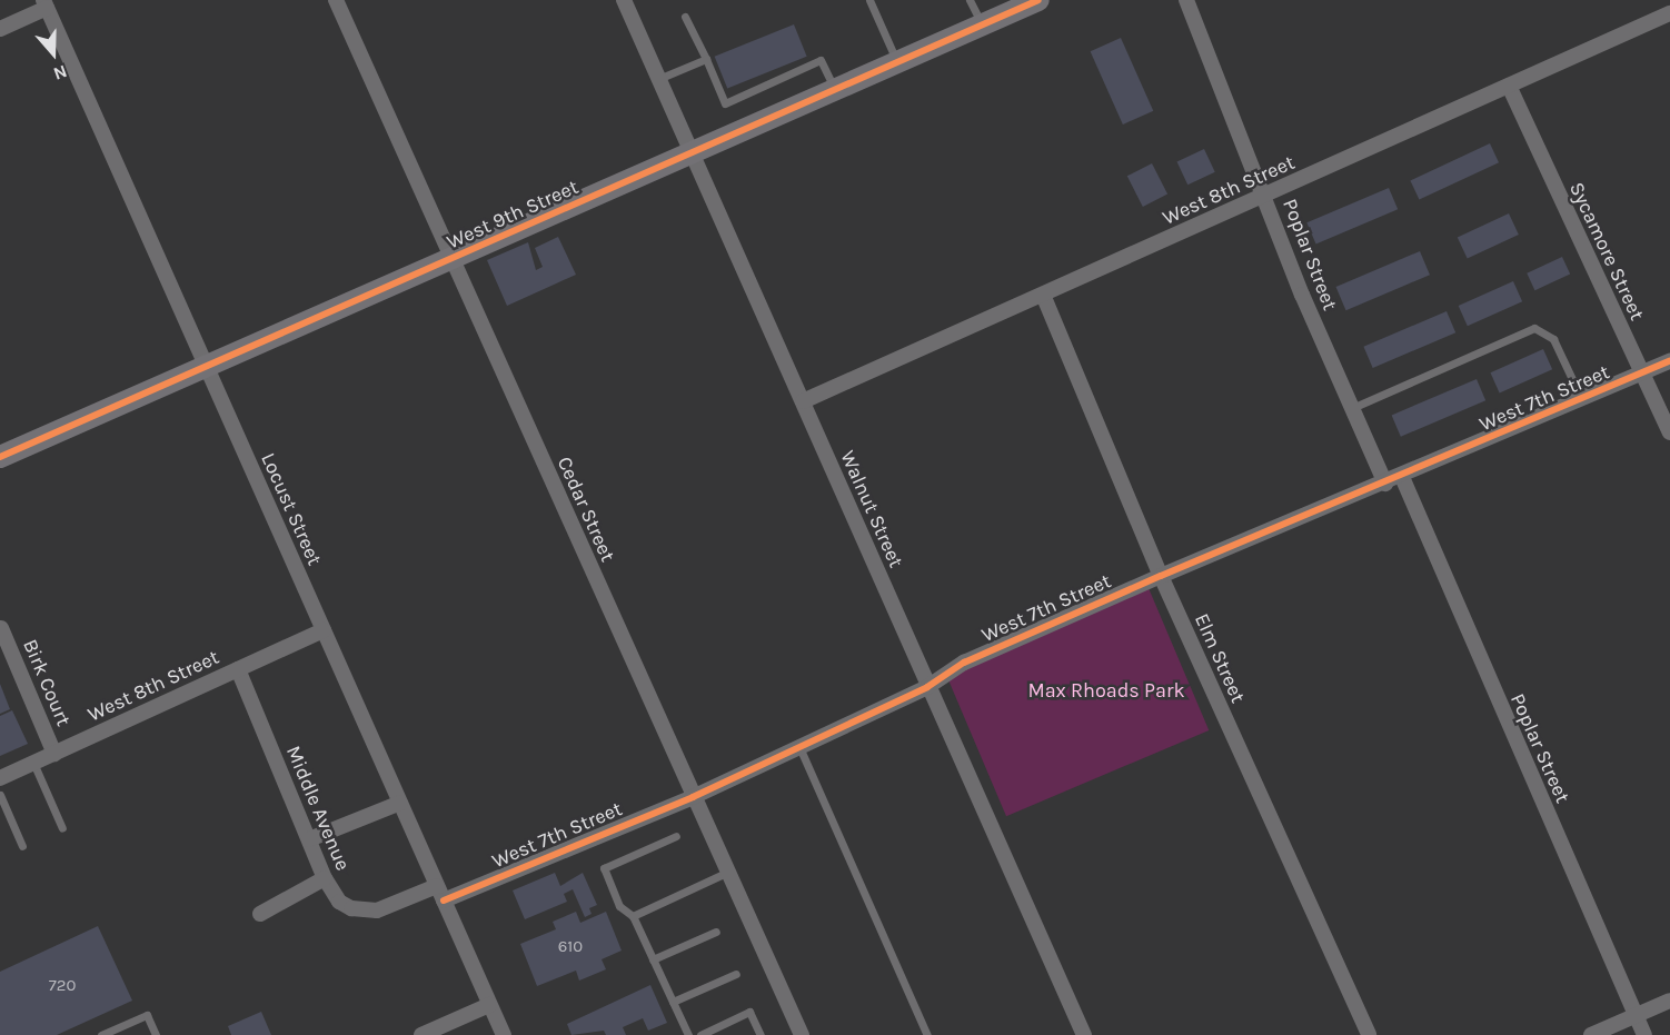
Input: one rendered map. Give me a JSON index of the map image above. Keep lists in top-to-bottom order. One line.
{"streets":{"street":["West 8th Street","West 9th Street","Sycamore Street","Poplar Street","West 7th Street","Locust Street","Cedar Street","Walnut Street","Elm Street","Birk Court","Middle Avenue"]},"crossings":[["West 8th Street","Sycamore Street"],["West 8th Street","Poplar Street"],["West 8th Street","Locust Street"],["West 8th Street","Walnut Street"],["West 8th Street","Elm Street"],["West 8th Street","Birk Court"],["West 8th Street","Middle Avenue"],["West 9th Street","Locust Street"],["West 9th Street","Cedar Street"],["West 9th Street","Walnut Street"],["Sycamore Street","West 7th Street"],["Poplar Street","West 7th Street"],["West 7th Street","Locust Street"],["West 7th Street","Cedar Street"],["West 7th Street","Walnut Street"],["West 7th Street","Elm Street"],["West 7th Street","Middle Avenue"],["Locust Street","Middle Avenue"]],"parks":["Max Rhoads Park"],"house_numbers":["610","720"],"north":"bottom"}
